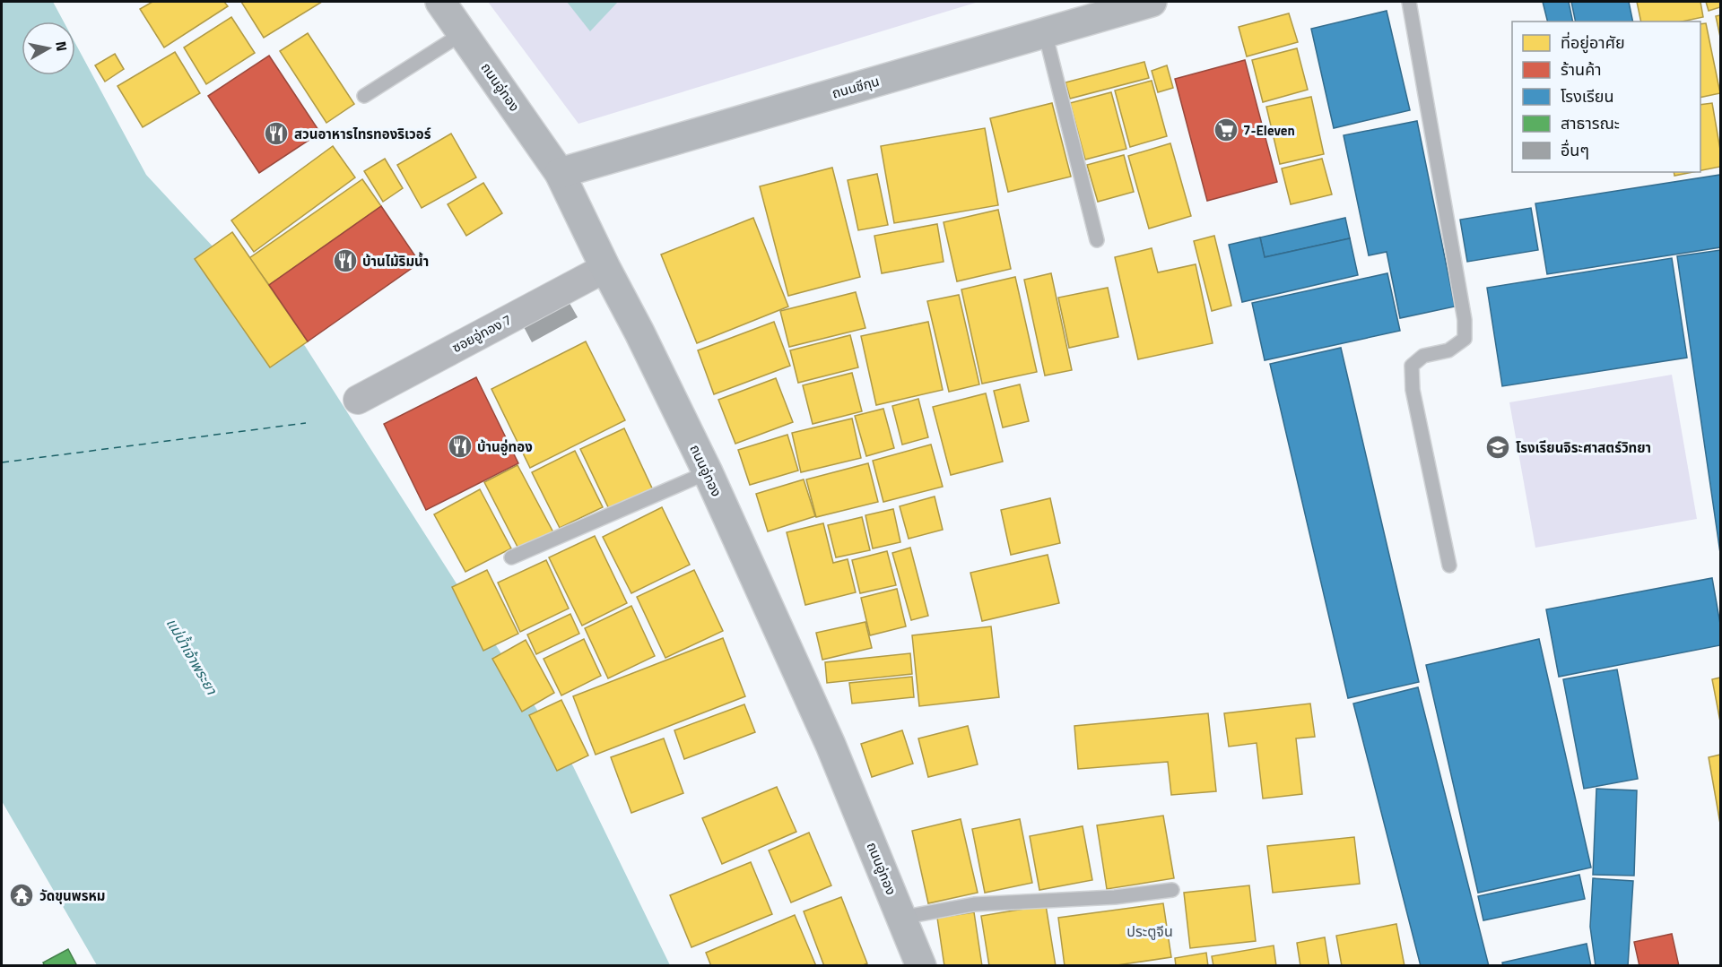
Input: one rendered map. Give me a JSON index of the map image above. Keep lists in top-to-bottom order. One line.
{"streets":{"main road":["ถนนอู่ทอง","ถนนชีกุน"],"street":["ซอยอู่ทอง 7"]},"crossings":[["ถนนอู่ทอง","ถนนชีกุน"],["ถนนอู่ทอง","ซอยอู่ทอง 7"]],"districts":["ประตูจีน"],"water":["แม่น้ำเจ้าพระยา"],"places":{"supermarket":["7-Eleven"],"restaurant":["สวนอาหารไทรทองริเวอร์","บ้านไม้ริมน้ำ","บ้านอู่ทอง"],"school or university":["โรงเรียนจิระศาสตร์วิทยา"],"temple":["วัดขุนพรหม"]},"legend":["ที่อยู่อาศัย","ร้านค้า","โรงเรียน","สาธารณะ","อื่นๆ"],"north":"right"}
